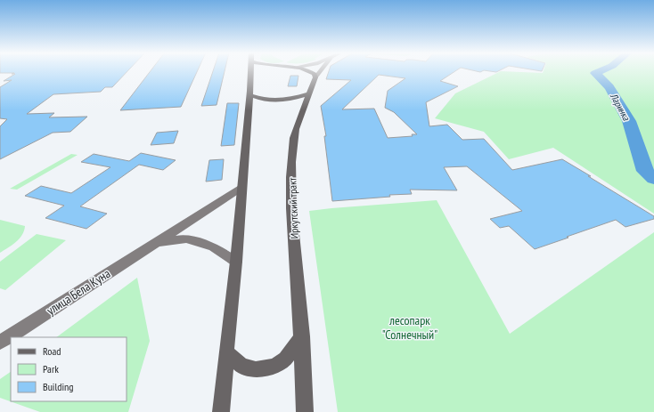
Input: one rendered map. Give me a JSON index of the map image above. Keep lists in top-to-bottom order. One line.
{"streets":{"main road":["Иркутский тракт","улица Бела Куна"]},"water":["Ларинка"],"parks":["лесопарк \"Солнечный\""],"legend":["Road","Park","Building"]}
